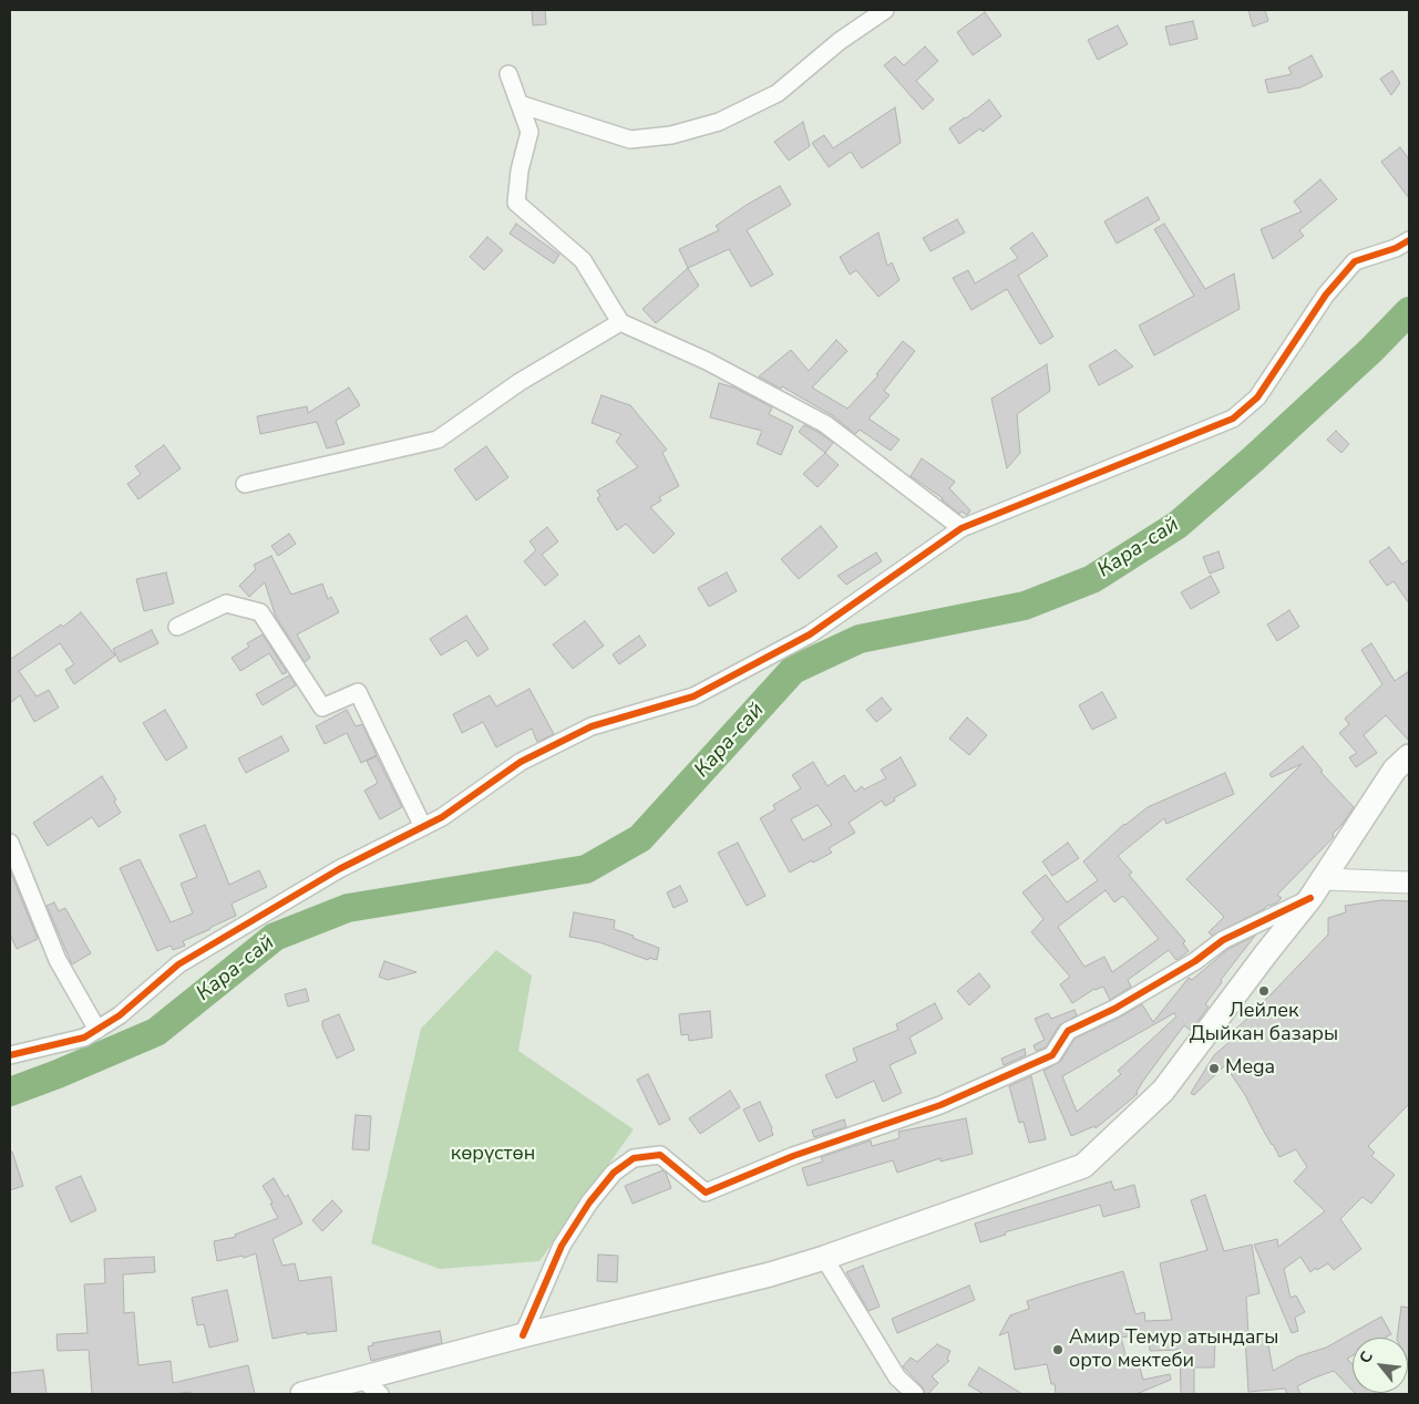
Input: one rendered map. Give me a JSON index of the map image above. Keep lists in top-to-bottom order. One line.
{"water":["Кара-сай"],"parks":["көрүстөн"],"places":["Лейлек Дыйкан базары","Mega","Амир Темур атындагы орто мектеби"],"north":"top left"}
